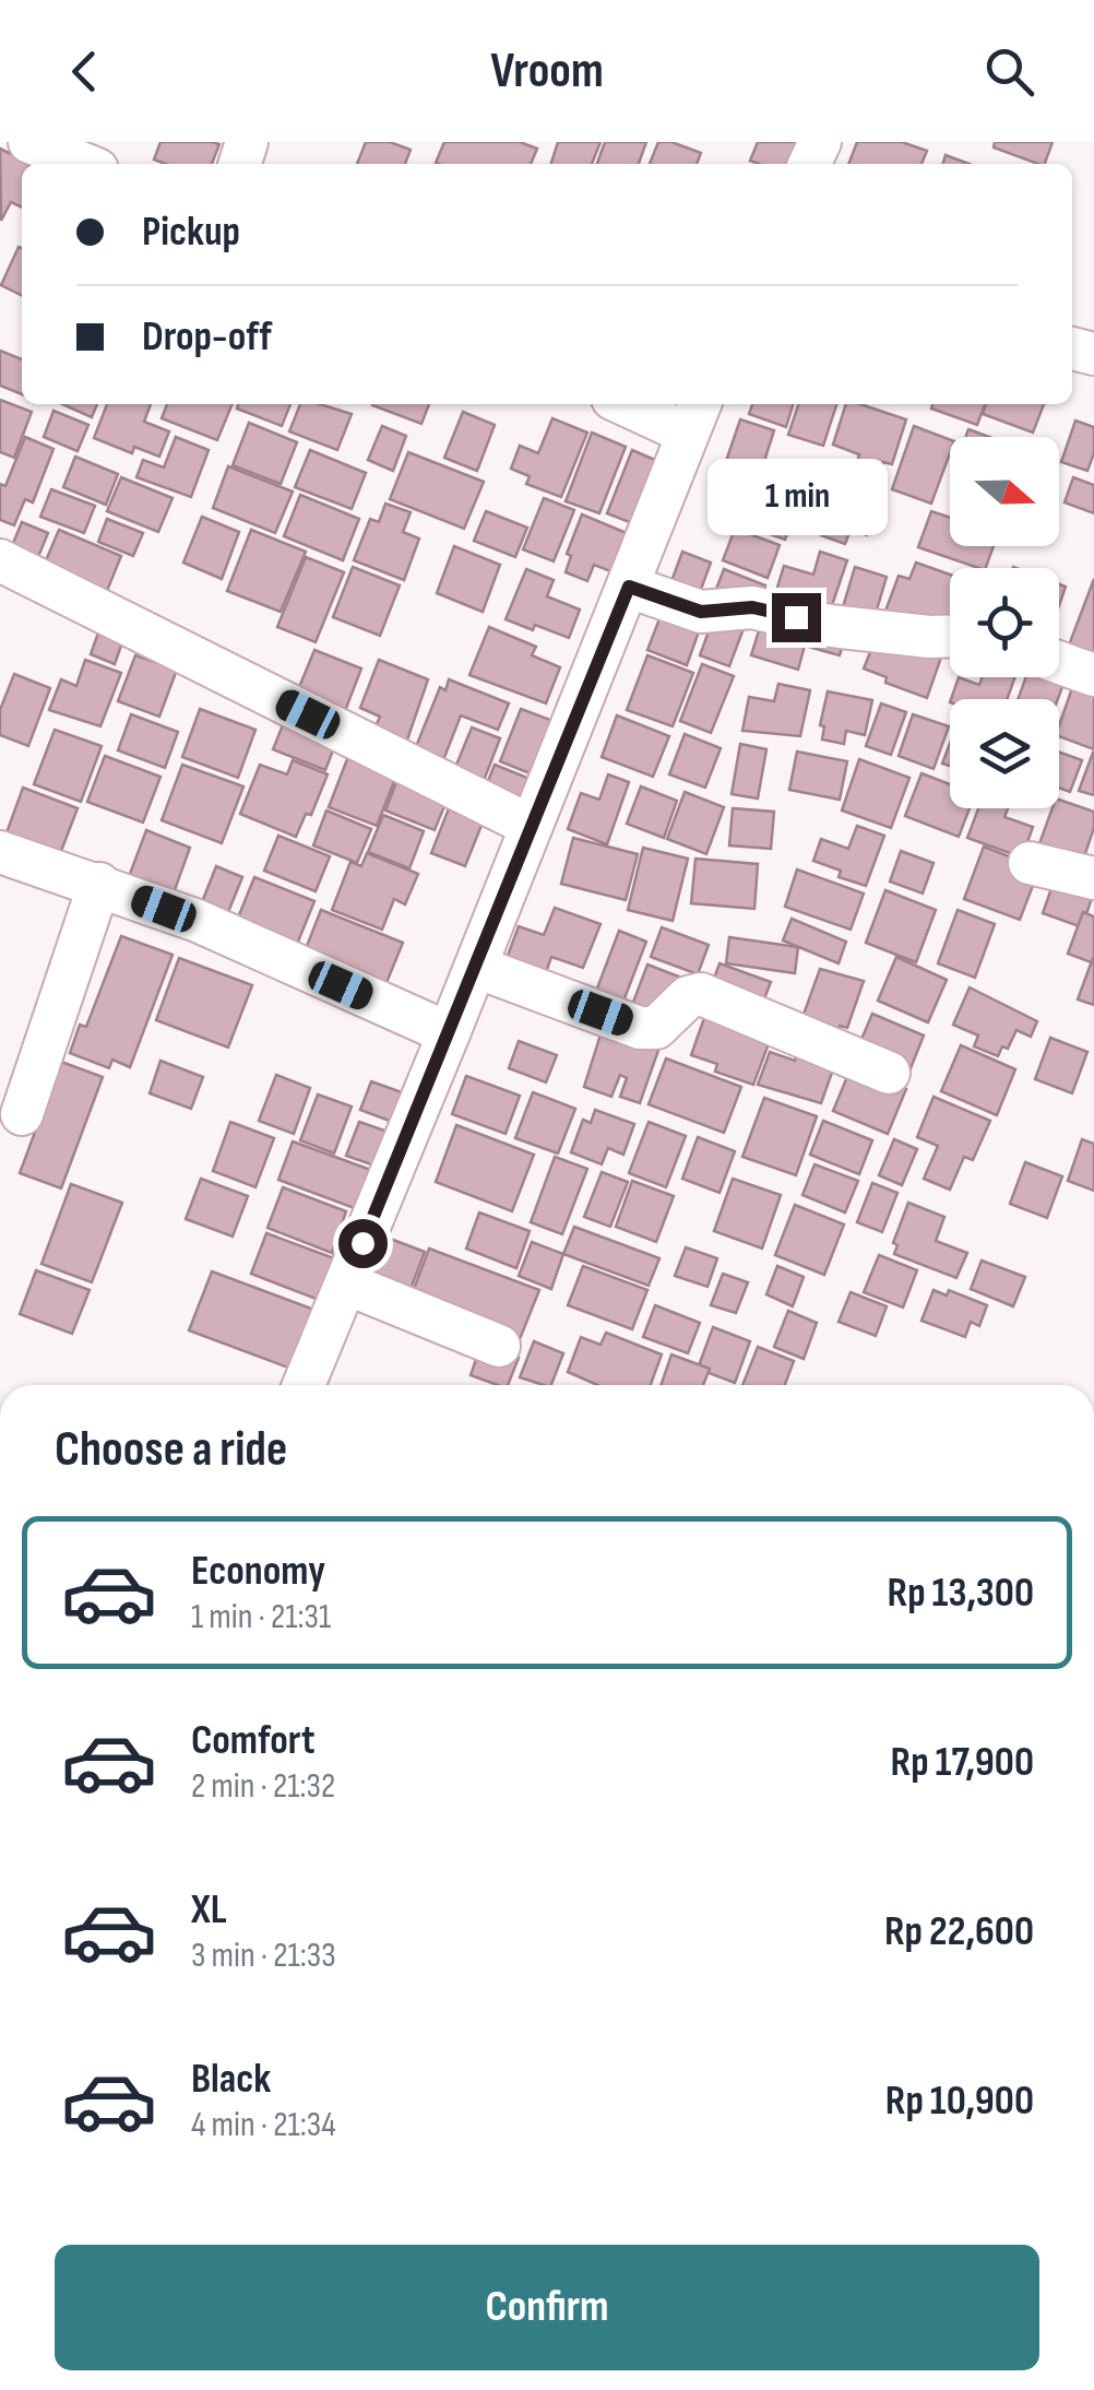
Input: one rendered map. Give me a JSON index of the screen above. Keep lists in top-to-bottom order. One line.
{"north":"right","page":{"header":"Vroom","banner":["Pickup","Drop-off"],"bubble":"1 min","heading":"Choose a ride","list":[{"name":"Economy","note":"1 min · 21:31","value":"Rp 13,300"},{"name":"Comfort","note":"2 min · 21:32","value":"Rp 17,900"},{"name":"XL","note":"3 min · 21:33","value":"Rp 22,600"},{"name":"Black","note":"4 min · 21:34","value":"Rp 10,900"}],"buttons":"Confirm"}}
